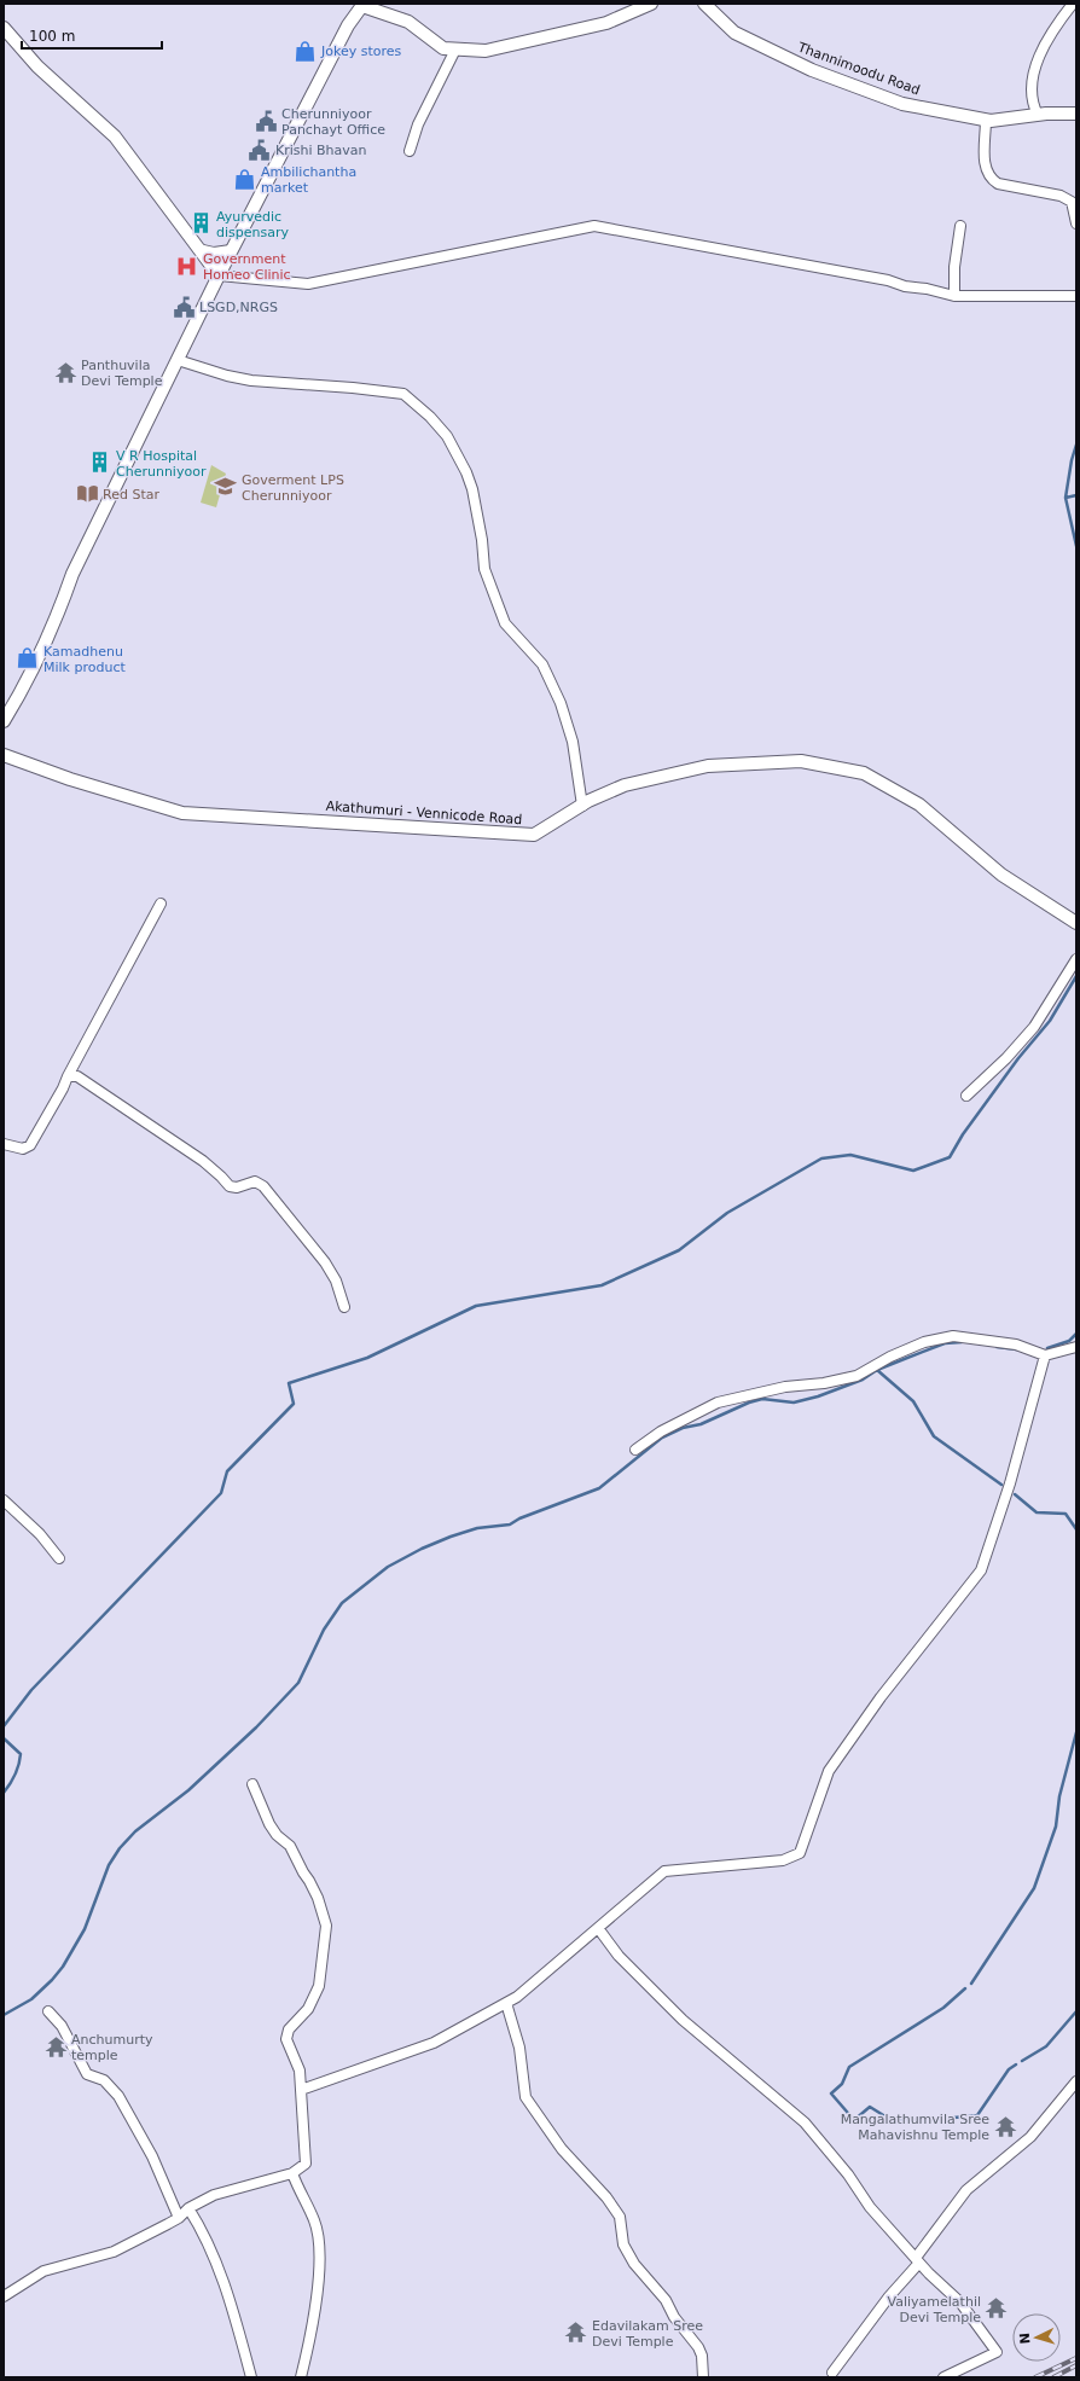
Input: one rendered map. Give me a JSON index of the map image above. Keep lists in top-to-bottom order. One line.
{"streets":{"street":["Thannimoodu Road","Akathumuri - Vennicode Road"]},"places":{"shop":["Jokey stores","Ambilichantha market","Kamadhenu Milk product"],"public building":["Cherunniyoor Panchayt Office","Krishi Bhavan","LSGD,NRGS"],"building":["Ayurvedic dispensary","V R Hospital Cherunniyoor"],"hospital":["Government Homeo Clinic"],"temple":["Panthuvila Devi Temple","Anchumurty temple","Mangalathumvila Sree Mahavishnu Temple","Valiyamelathil Devi Temple","Edavilakam Sree Devi Temple"],"school or university":["Goverment LPS Cherunniyoor"],"library":["Red Star"]},"scale_bar":"100 m","north":"left"}
